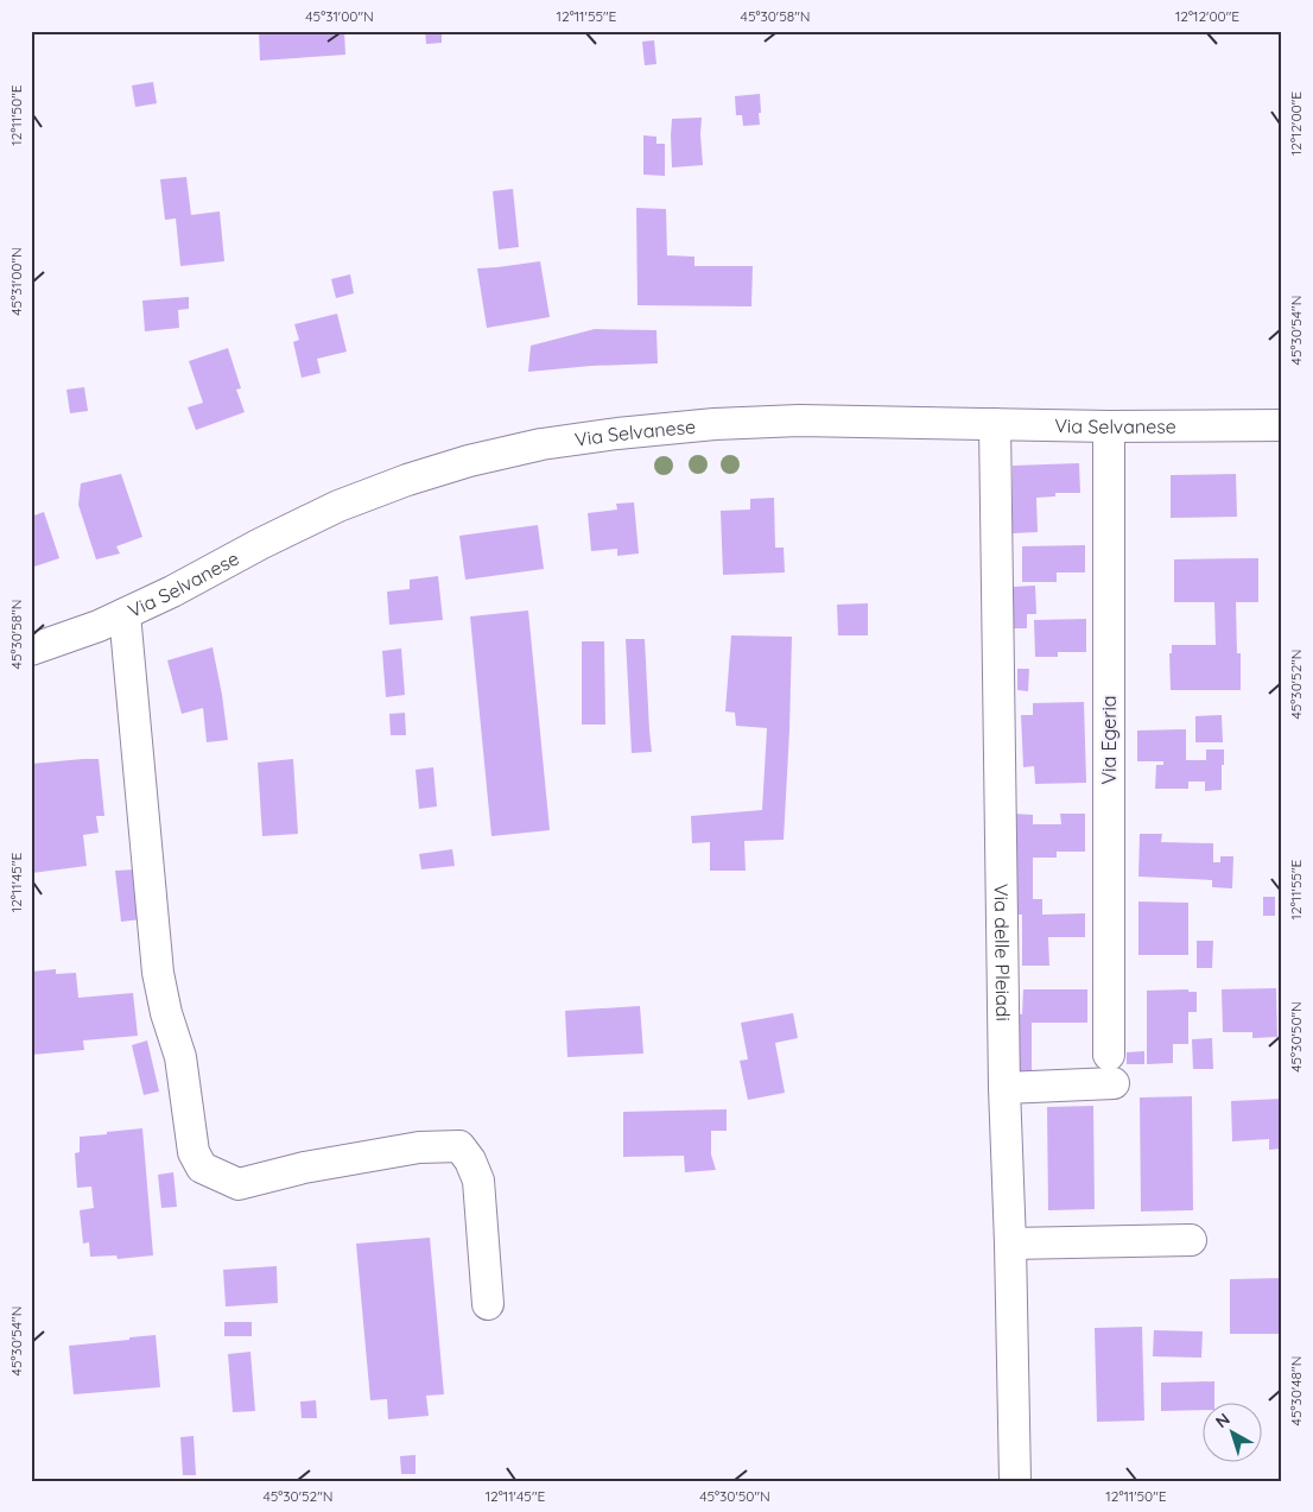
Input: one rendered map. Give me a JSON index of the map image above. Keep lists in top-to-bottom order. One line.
{"streets":{"street":["Via Selvanese","Via Egeria","Via delle Pleiadi"]},"crossings":[["Via Selvanese","Via Egeria"],["Via Selvanese","Via delle Pleiadi"],["Via Egeria","Via delle Pleiadi"]],"north":"top left","coordinates":["45°31'00\"N","12°11'55\"E","45°30'58\"N","12°12'00\"E","12°11'50\"E","45°30'54\"N","45°30'52\"N","12°11'45\"E","45°30'50\"N","45°30'48\"N"]}
